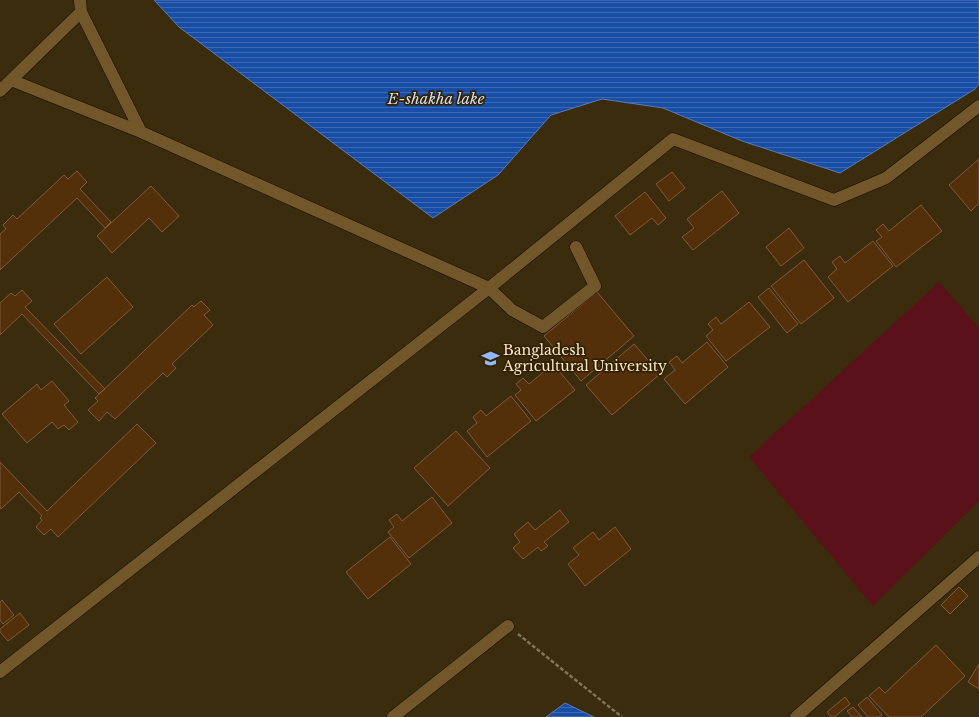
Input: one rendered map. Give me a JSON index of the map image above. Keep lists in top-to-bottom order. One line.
{"water":["E-shakha lake"],"places":{"school or university":["Bangladesh Agricultural University"]}}
